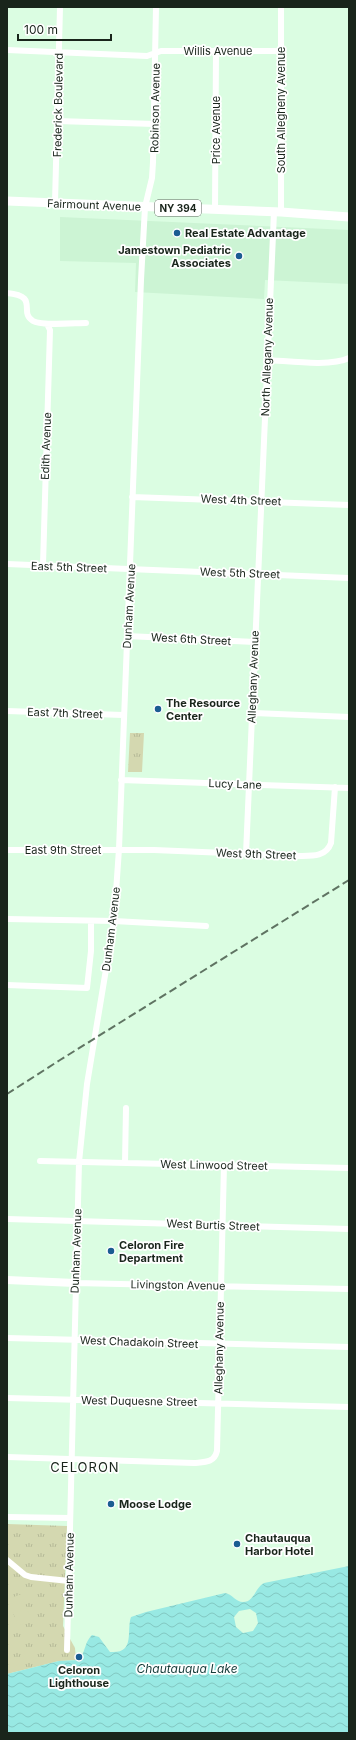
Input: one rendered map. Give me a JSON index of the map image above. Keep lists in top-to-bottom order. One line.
{"streets":{"main road":["Fairmount Avenue","NY 394"],"street":["Willis Avenue","Frederick Boulevard","Robinson Avenue","South Allegheny Avenue","Price Avenue","North Allegany Avenue","Edith Avenue","West 4th Street","East 5th Street","West 5th Street","Dunham Avenue","West 6th Street","Alleghany Avenue","East 7th Street","Lucy Lane","East 9th Street","West 9th Street","West Linwood Street","West Burtis Street","Livingston Avenue","West Chadakoin Street","West Duquesne Street"]},"crossings":[["Willis Avenue","Frederick Boulevard"],["Willis Avenue","Robinson Avenue"],["Willis Avenue","South Allegheny Avenue"],["Willis Avenue","Price Avenue"],["Frederick Boulevard","Fairmount Avenue"],["Robinson Avenue","Fairmount Avenue"],["Robinson Avenue","Dunham Avenue"],["South Allegheny Avenue","Fairmount Avenue"],["South Allegheny Avenue","North Allegany Avenue"],["Price Avenue","Fairmount Avenue"],["Fairmount Avenue","North Allegany Avenue"],["Fairmount Avenue","Dunham Avenue"],["North Allegany Avenue","West 4th Street"],["North Allegany Avenue","Alleghany Avenue"],["Edith Avenue","East 5th Street"],["West 4th Street","Dunham Avenue"],["West 4th Street","Alleghany Avenue"],["East 5th Street","West 5th Street"],["East 5th Street","Dunham Avenue"],["West 5th Street","Dunham Avenue"],["West 5th Street","Alleghany Avenue"],["Dunham Avenue","West 6th Street"],["Dunham Avenue","Alleghany Avenue"],["Dunham Avenue","East 7th Street"],["Dunham Avenue","Lucy Lane"],["Dunham Avenue","East 9th Street"],["Dunham Avenue","West 9th Street"],["Dunham Avenue","West Linwood Street"],["Dunham Avenue","West Burtis Street"],["Dunham Avenue","Livingston Avenue"],["Dunham Avenue","West Chadakoin Street"],["Dunham Avenue","West Duquesne Street"],["West 6th Street","Alleghany Avenue"],["Alleghany Avenue","Lucy Lane"],["Alleghany Avenue","West 9th Street"],["Alleghany Avenue","West Linwood Street"],["Alleghany Avenue","West Burtis Street"],["Alleghany Avenue","Livingston Avenue"],["Alleghany Avenue","West Chadakoin Street"],["Alleghany Avenue","West Duquesne Street"],["Lucy Lane","West 9th Street"],["East 9th Street","West 9th Street"]],"districts":["CELORON"],"water":["Chautauqua Lake"],"places":["Real Estate Advantage","Jamestown Pediatric Associates","The Resource Center","Celoron Fire Department","Moose Lodge","Chautauqua Harbor Hotel","Celoron Lighthouse"],"scale_bar":"100 m"}
